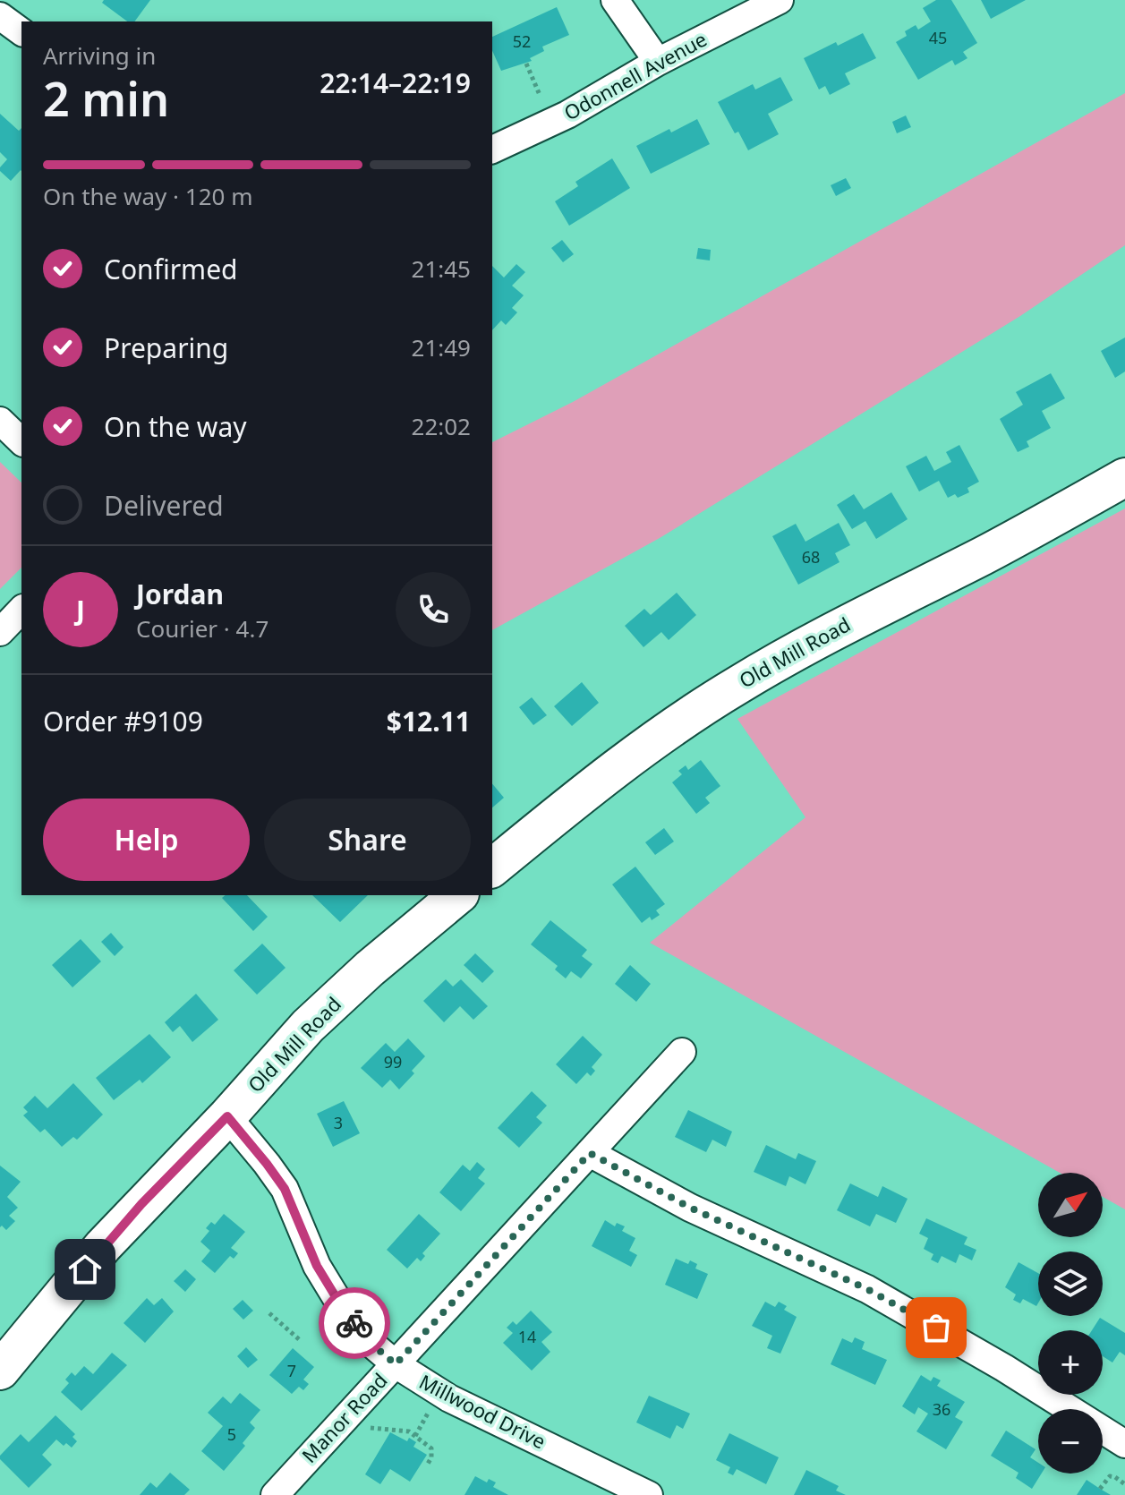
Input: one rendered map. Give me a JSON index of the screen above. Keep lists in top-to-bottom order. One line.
{"streets":{"main road":["Old Mill Road"],"street":["Odonnell Avenue","Millwood Drive","Manor Road"]},"crossings":[["Old Mill Road","Millwood Drive"],["Millwood Drive","Manor Road"]],"house_numbers":["45","52","68","99","3","14","7","36","5"],"north":"top right","page":{"heading":["2 min","Arriving in","22:14–22:19"],"panel":["Jordan","Courier · 4.7","Order #9109","$12.11"],"bar":"On the way · 120 m","list":[["Confirmed","21:45"],["Preparing","21:49"],["On the way","22:02"],"Delivered"],"round":"J","buttons":["Help","Share"],"map_buttons":["+","−"]}}
